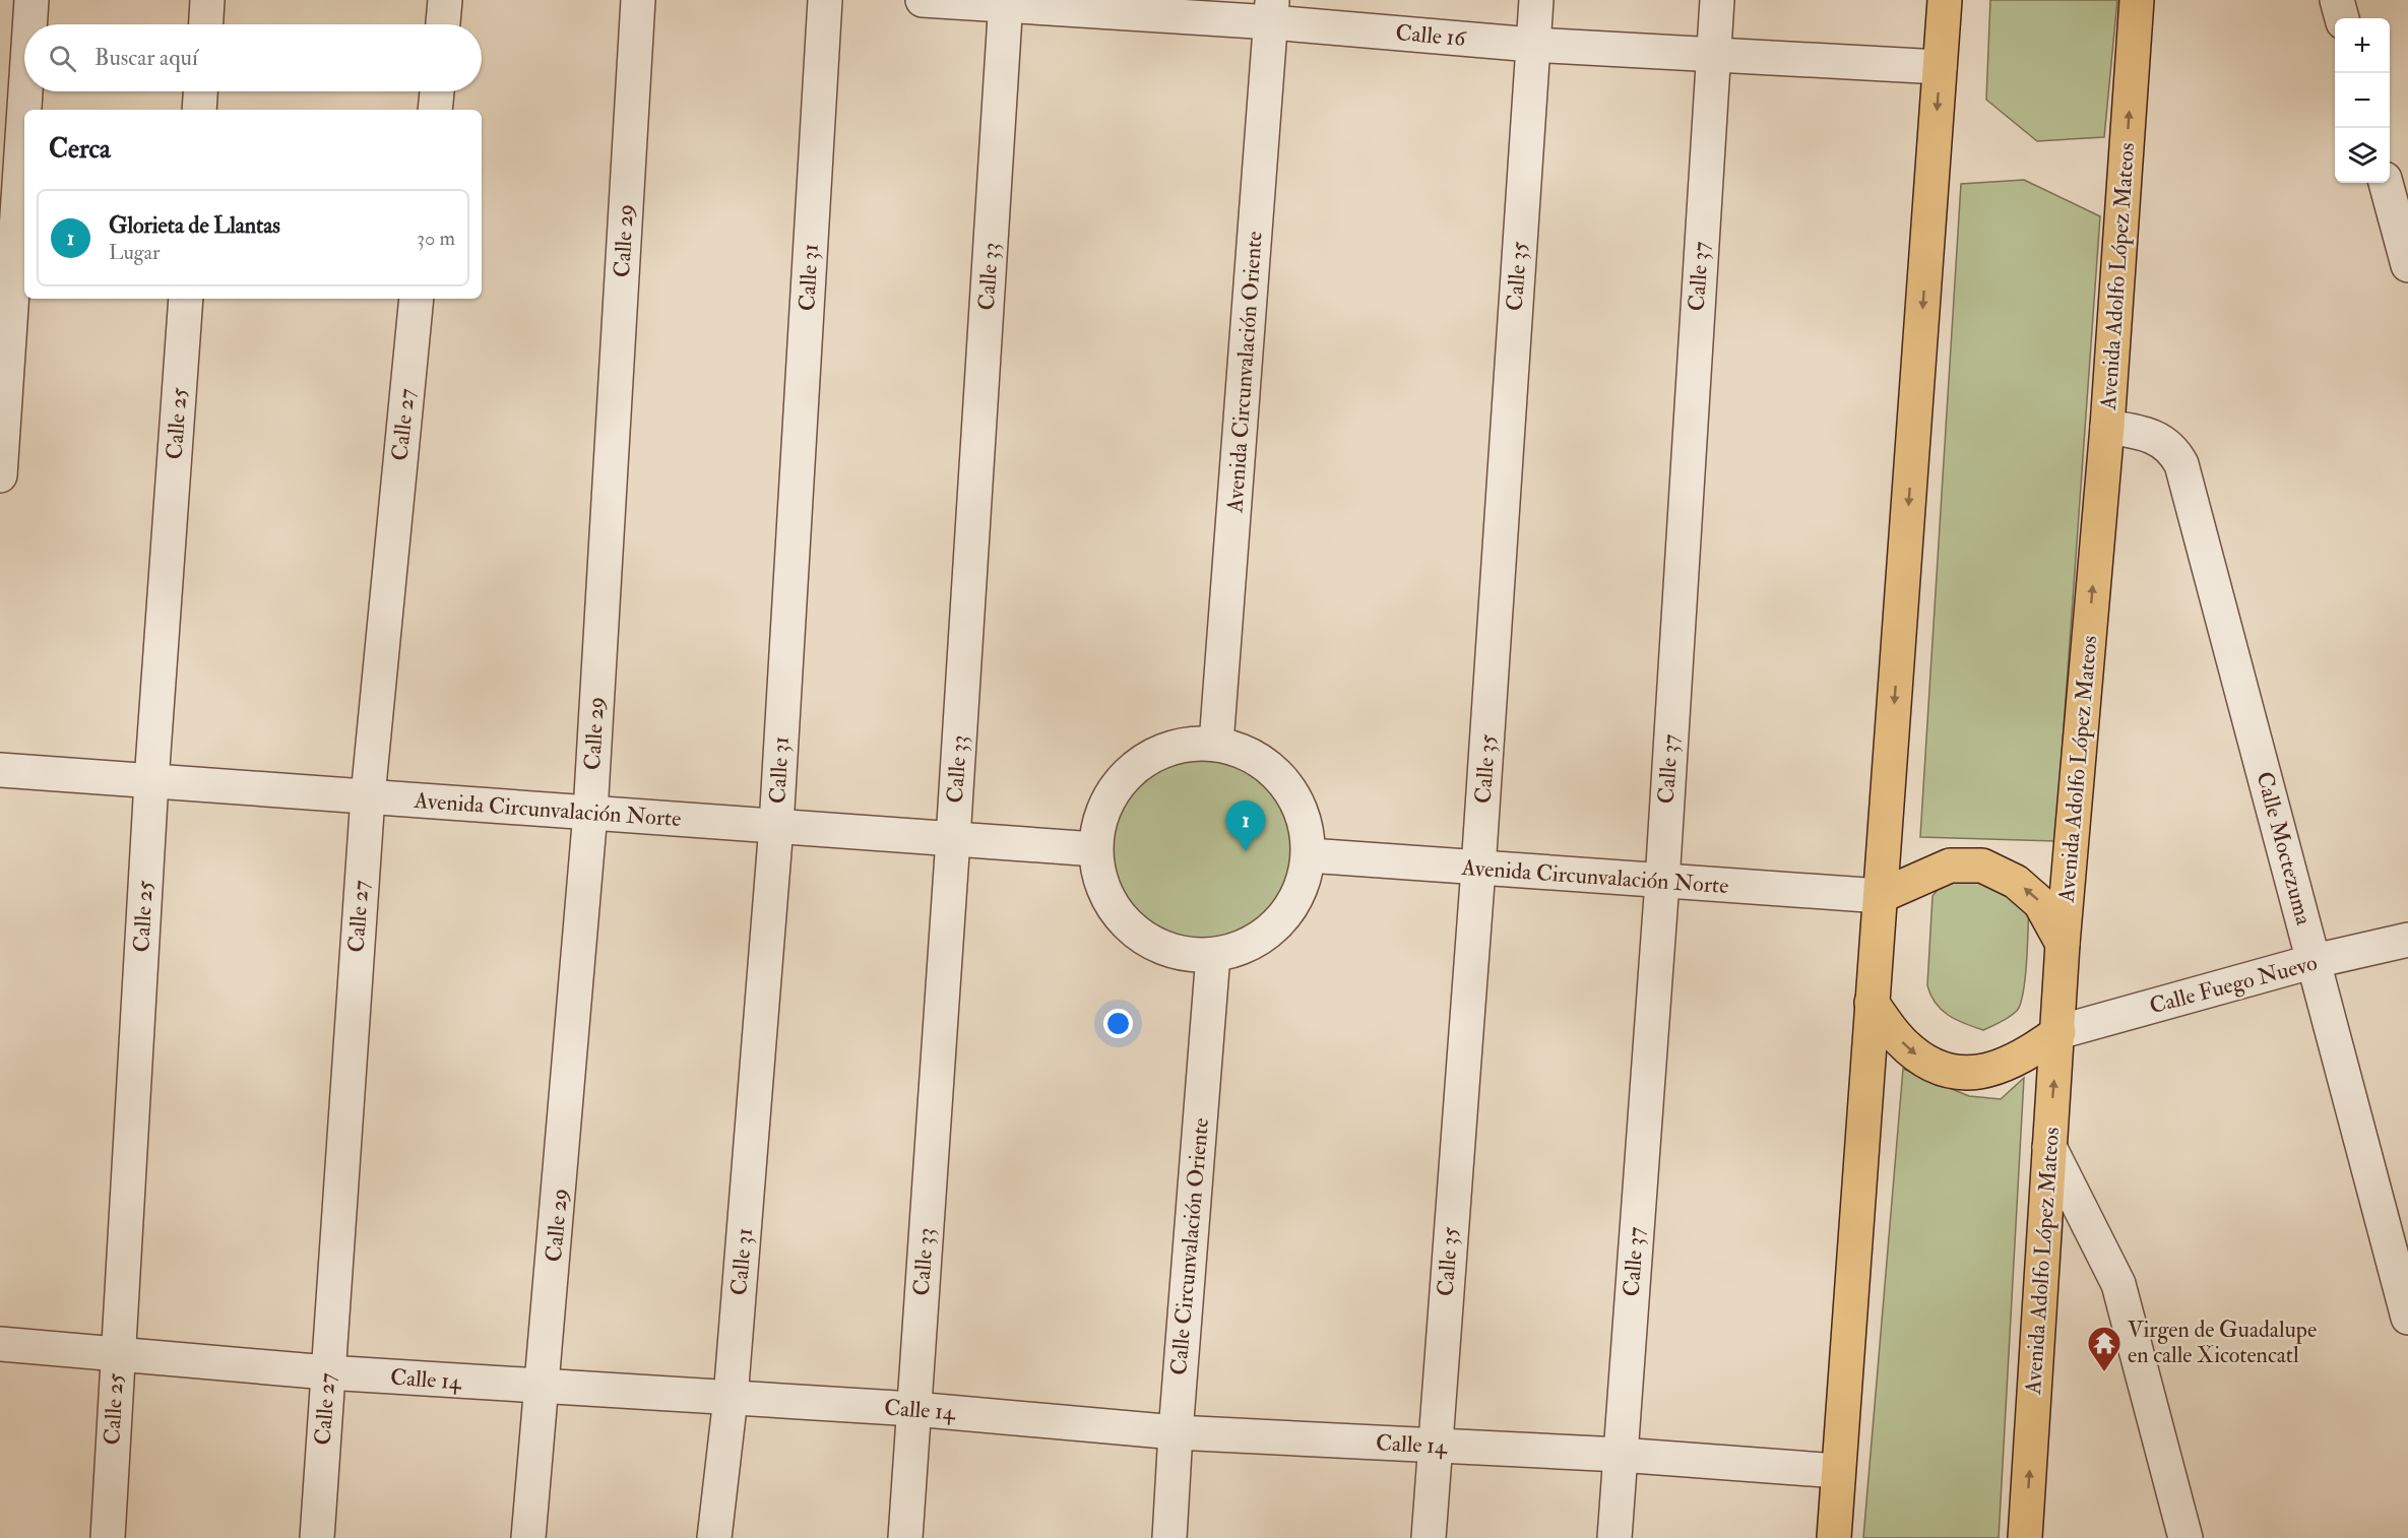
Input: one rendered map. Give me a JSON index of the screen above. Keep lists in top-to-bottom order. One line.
{"streets":{"main road":["Avenida Adolfo López Mateos"],"street":["Calle 16","Calle 29","Calle 33","Calle 35","Calle 37","Calle 31","Avenida Circunvalación Oriente","Calle 25","Calle 27","Avenida Circunvalación Norte","Calle Moctezuma","Calle Fuego Nuevo","Calle Circunvalación Oriente","Calle 14"]},"crossings":[["Calle 16","Calle 33"],["Calle 16","Calle 35"],["Calle 16","Calle 37"],["Calle 16","Avenida Circunvalación Oriente"],["Calle 29","Avenida Circunvalación Norte"],["Calle 29","Calle 14"],["Calle 33","Avenida Circunvalación Norte"],["Calle 33","Calle 14"],["Calle 35","Avenida Circunvalación Norte"],["Calle 35","Calle 14"],["Calle 37","Avenida Circunvalación Norte"],["Calle 37","Calle 14"],["Avenida Adolfo López Mateos","Avenida Circunvalación Norte"],["Avenida Adolfo López Mateos","Calle Moctezuma"],["Avenida Adolfo López Mateos","Calle Fuego Nuevo"],["Calle 31","Avenida Circunvalación Norte"],["Calle 31","Calle 14"],["Avenida Circunvalación Oriente","Avenida Circunvalación Norte"],["Avenida Circunvalación Oriente","Calle Circunvalación Oriente"],["Calle 25","Avenida Circunvalación Norte"],["Calle 25","Calle 14"],["Calle 27","Avenida Circunvalación Norte"],["Calle 27","Calle 14"],["Avenida Circunvalación Norte","Calle Fuego Nuevo"],["Avenida Circunvalación Norte","Calle Circunvalación Oriente"],["Calle Moctezuma","Calle Fuego Nuevo"],["Calle Circunvalación Oriente","Calle 14"]],"places":{"temple":["Virgen de Guadalupe en calle Xicotencatl"]},"page":{"map_buttons":["+","−"],"search":"Buscar aquí","heading":"Cerca","list":[{"mark":"1","name":"Glorieta de Llantas","note":"Lugar","value":"30 m"}],"pins":"1"}}
